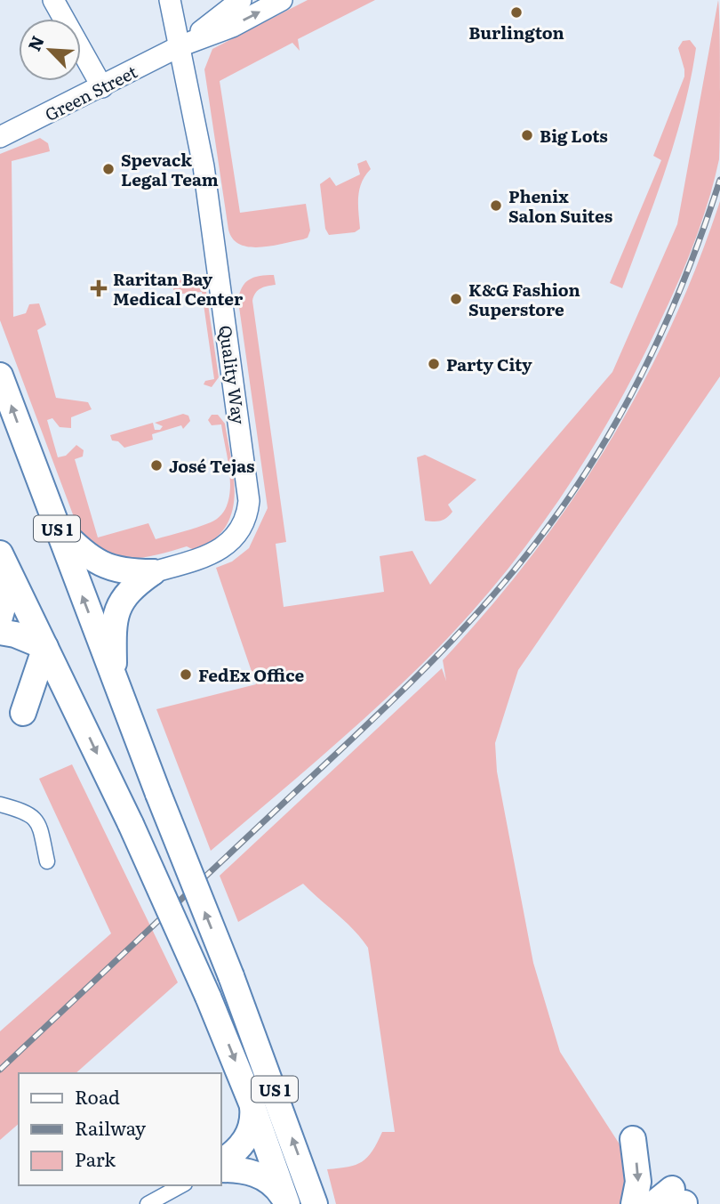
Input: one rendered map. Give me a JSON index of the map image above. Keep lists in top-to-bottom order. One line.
{"streets":{"highway":["US 1"],"street":["Green Street","Quality Way"]},"crossings":[["Green Street","Quality Way"]],"places":{"other":["Burlington","Big Lots","Spevack Legal Team","Phenix Salon Suites","K&G Fashion Superstore","Party City","José Tejas","FedEx Office"],"health":["Raritan Bay Medical Center"]},"legend":["Road","Railway","Park"],"north":"top left"}
